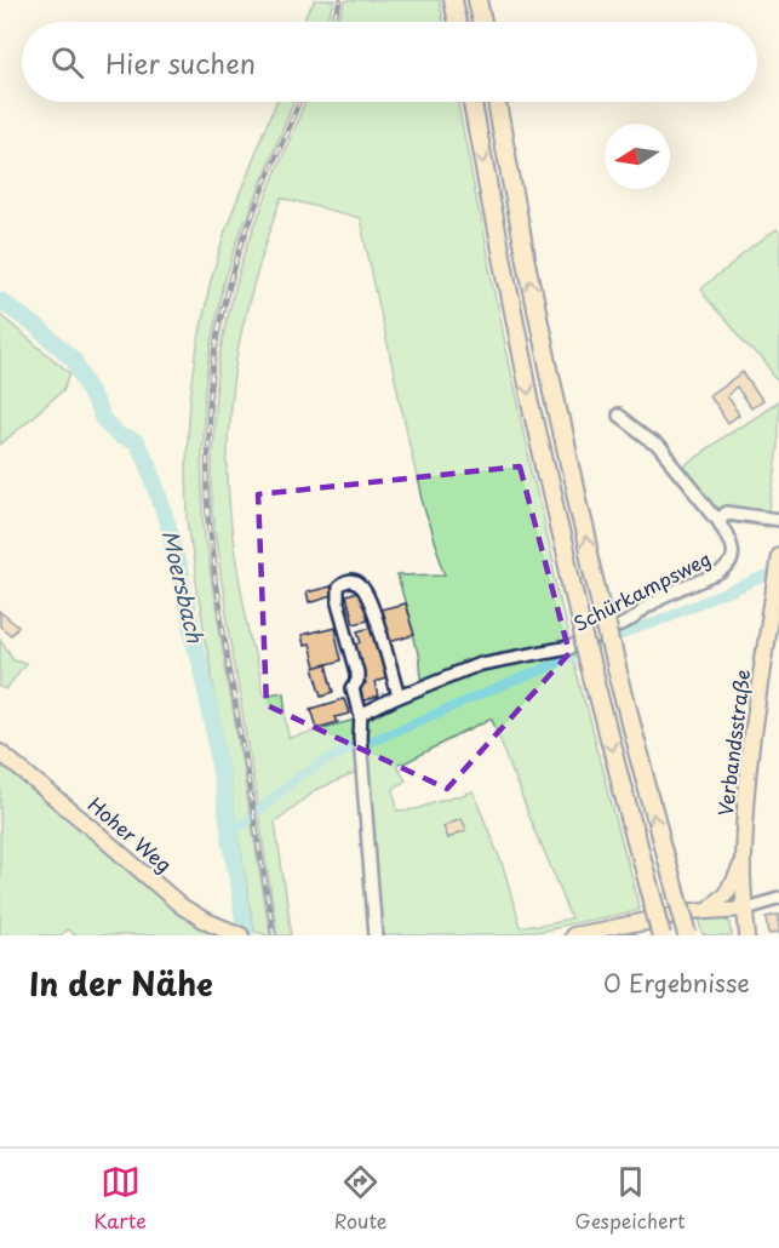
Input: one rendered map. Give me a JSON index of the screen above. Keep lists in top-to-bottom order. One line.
{"streets":{"main road":["Verbandsstraße","Hoher Weg"],"street":["Schürkampsweg"]},"water":["Moersbach"],"north":"left","page":{"search":"Hier suchen","heading":["In der Nähe","0 Ergebnisse"],"nav":["Karte","Route","Gespeichert"]}}
